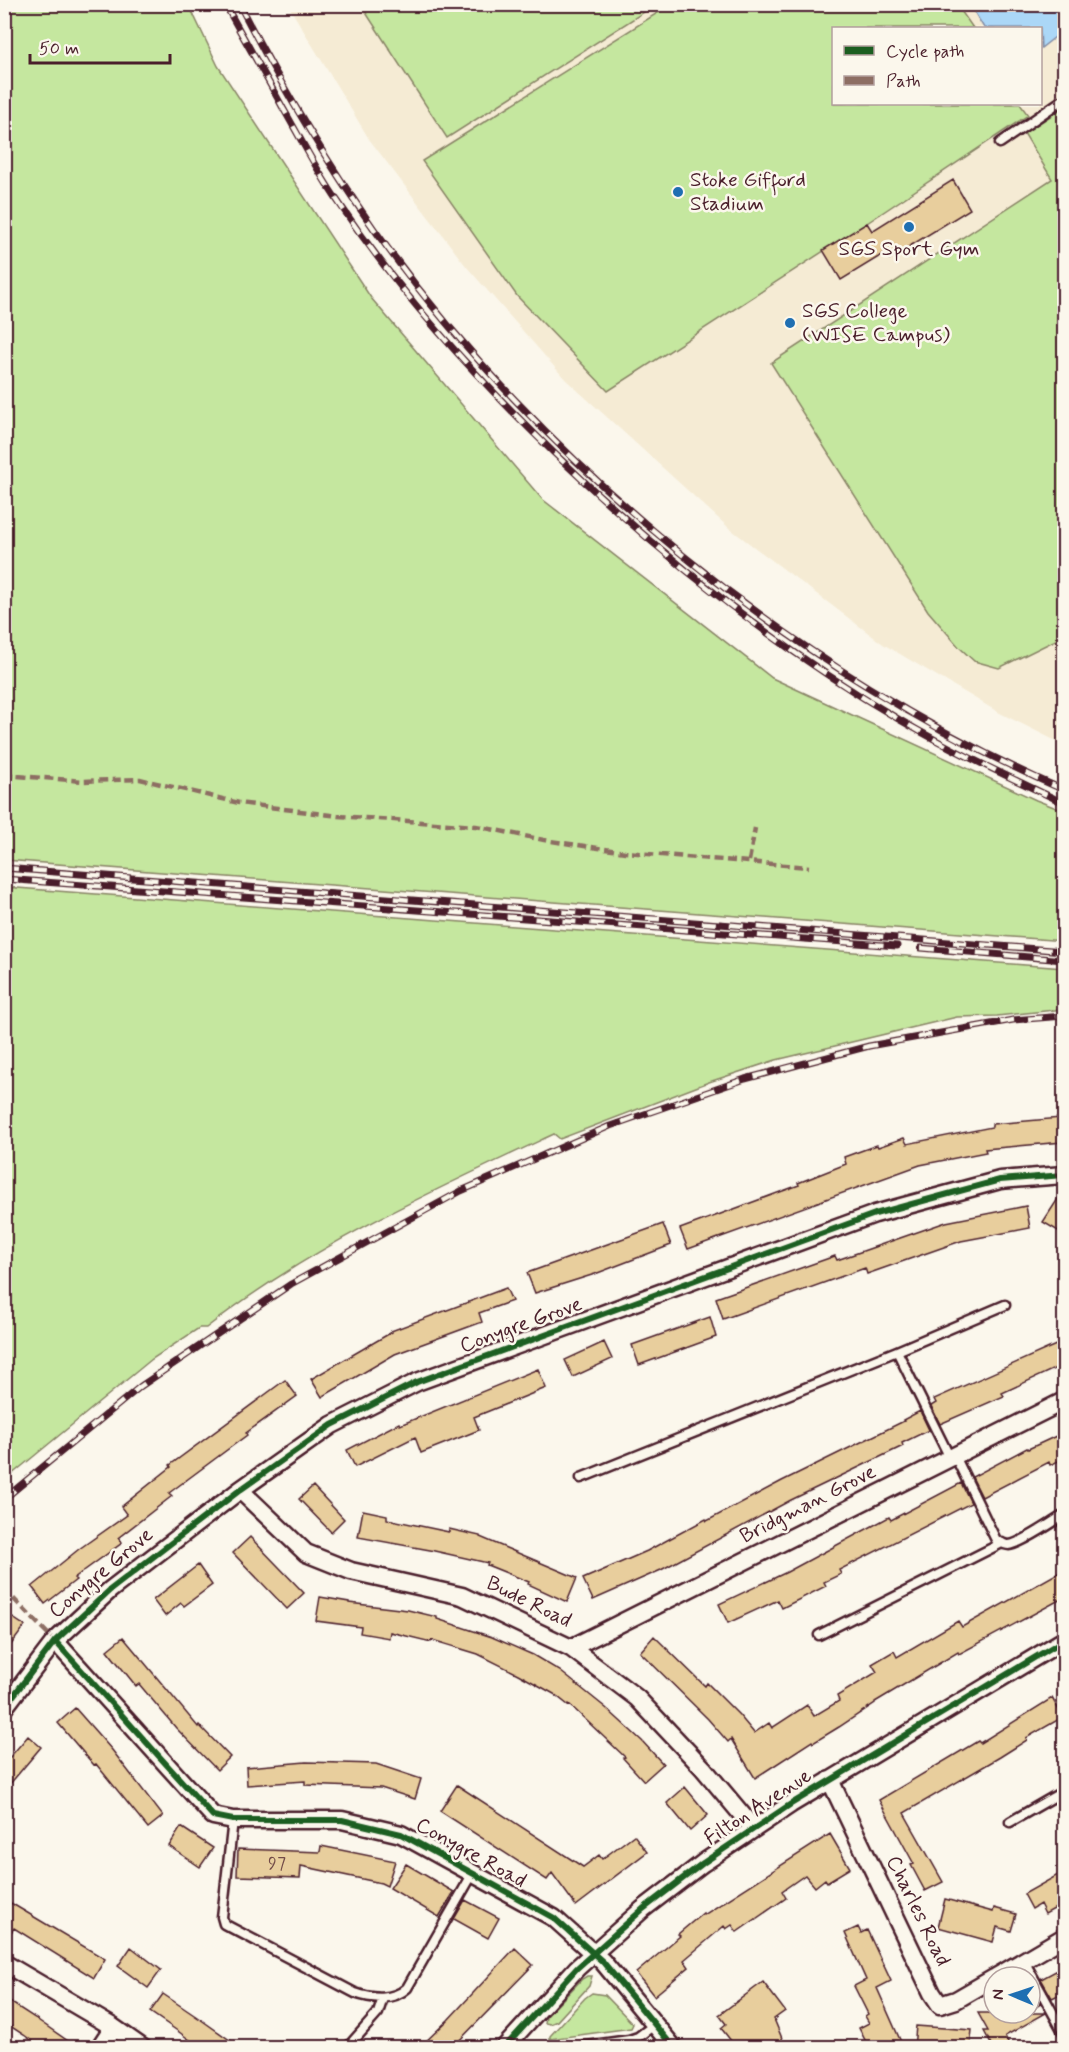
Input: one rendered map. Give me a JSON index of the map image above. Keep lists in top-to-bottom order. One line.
{"streets":{"street":["Conygre Grove","Bridgman Grove","Bude Road","Filton Avenue","Conygre Road","Charles Road"]},"crossings":[["Conygre Grove","Bude Road"],["Conygre Grove","Conygre Road"],["Bridgman Grove","Bude Road"],["Bude Road","Filton Avenue"],["Filton Avenue","Conygre Road"],["Filton Avenue","Charles Road"]],"places":["Stoke Gifford Stadium","SGS Sport Gym","SGS College (WISE Campus)"],"house_numbers":["97"],"legend":["Cycle path","Path"],"scale_bar":"50 m","north":"left"}
